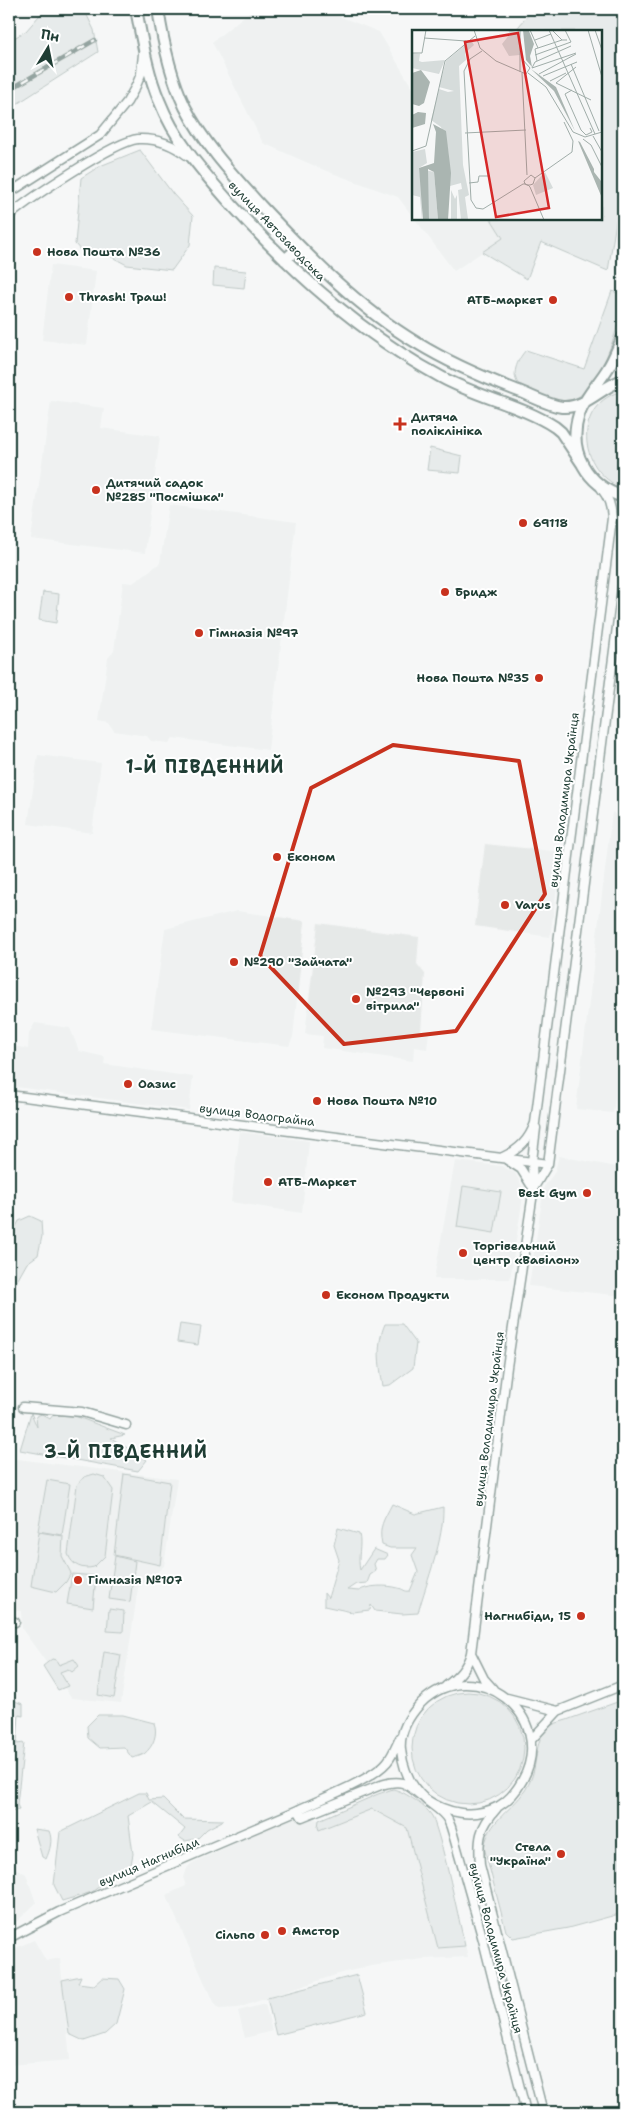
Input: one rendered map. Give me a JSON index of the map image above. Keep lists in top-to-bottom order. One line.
{"streets":{"main road":["вулиця Автозаводська","вулиця Володимира Українця"],"street":["вулиця Водограйна","вулиця Нагнибіди"]},"crossings":[["вулиця Автозаводська","вулиця Володимира Українця"],["вулиця Володимира Українця","вулиця Водограйна"],["вулиця Володимира Українця","вулиця Нагнибіди"]],"districts":["1-Й ПІВДЕННИЙ","3-Й ПІВДЕННИЙ"],"places":{"other":["Нова Пошта №36","Thrash! Траш!","АТБ-маркет","Дитячий садок №285 \"Посмішка\"","69118","Бридж","Гімназія №97","Нова Пошта №35","Економ","Varus","№290 \"Зайчата\"","№293 \"Червоні вітрила\"","Оазис","Нова Пошта №10","АТБ-Маркет","Best Gym","Торгівельний центр «Вавілон»","Економ Продукти","Гімназія №107","Нагнибіди, 15","Стела \"Україна\"","Амстор","Сільпо"],"health":["Дитяча поліклініка"]},"north":"top"}
